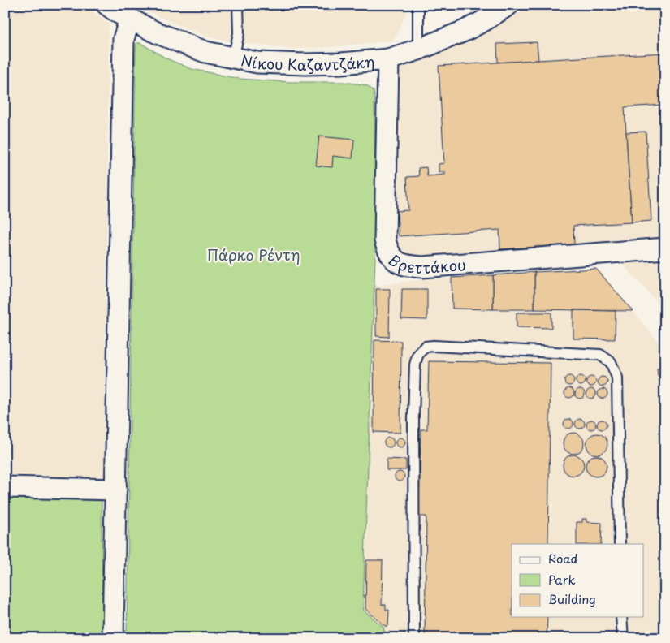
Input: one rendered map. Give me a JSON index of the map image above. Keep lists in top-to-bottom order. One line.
{"streets":{"street":["Νίκου Καζαντζάκη","Βρεττάκου"]},"crossings":[["Νίκου Καζαντζάκη","Βρεττάκου"]],"parks":["Πάρκο Ρέντη"],"legend":["Road","Park","Building"]}
